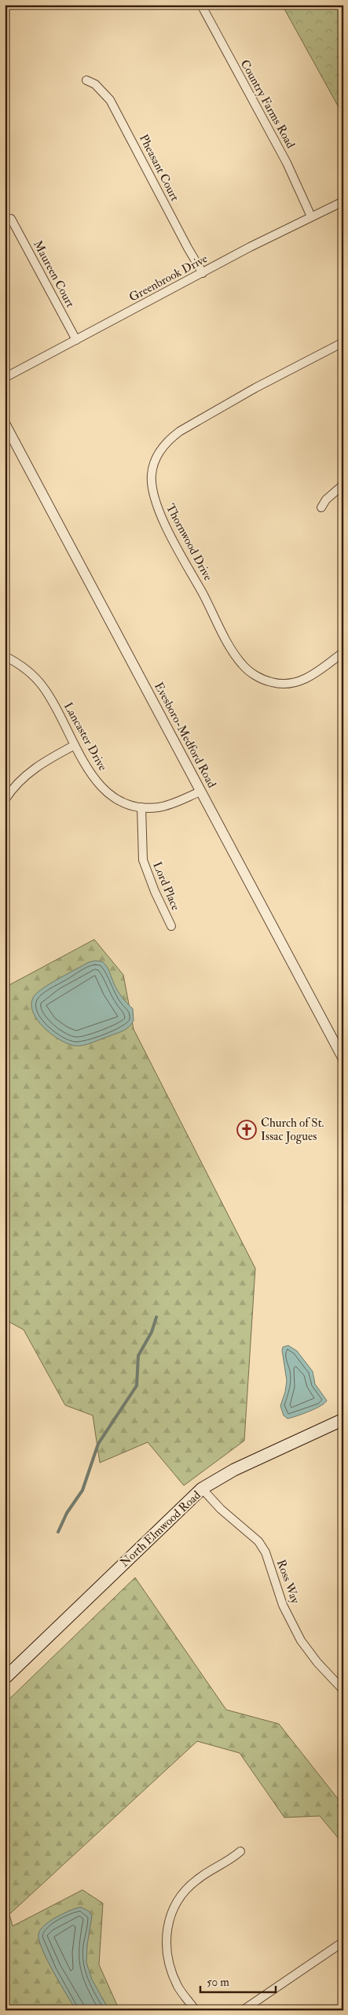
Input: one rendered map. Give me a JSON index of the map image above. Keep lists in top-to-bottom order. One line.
{"streets":{"main road":["North Elmwood Road"],"street":["Country Farms Road","Pheasant Court","Maureen Court","Greenbrook Drive","Thornwood Drive","Evesboro-Medford Road","Lancaster Drive","Lord Place","Ross Way"]},"crossings":[["Country Farms Road","Greenbrook Drive"],["Pheasant Court","Greenbrook Drive"],["Maureen Court","Greenbrook Drive"],["Evesboro-Medford Road","Lancaster Drive"],["Lancaster Drive","Lord Place"],["North Elmwood Road","Ross Way"]],"places":{"church":["Church of St. Issac Jogues"]},"scale_bar":"50 m"}
